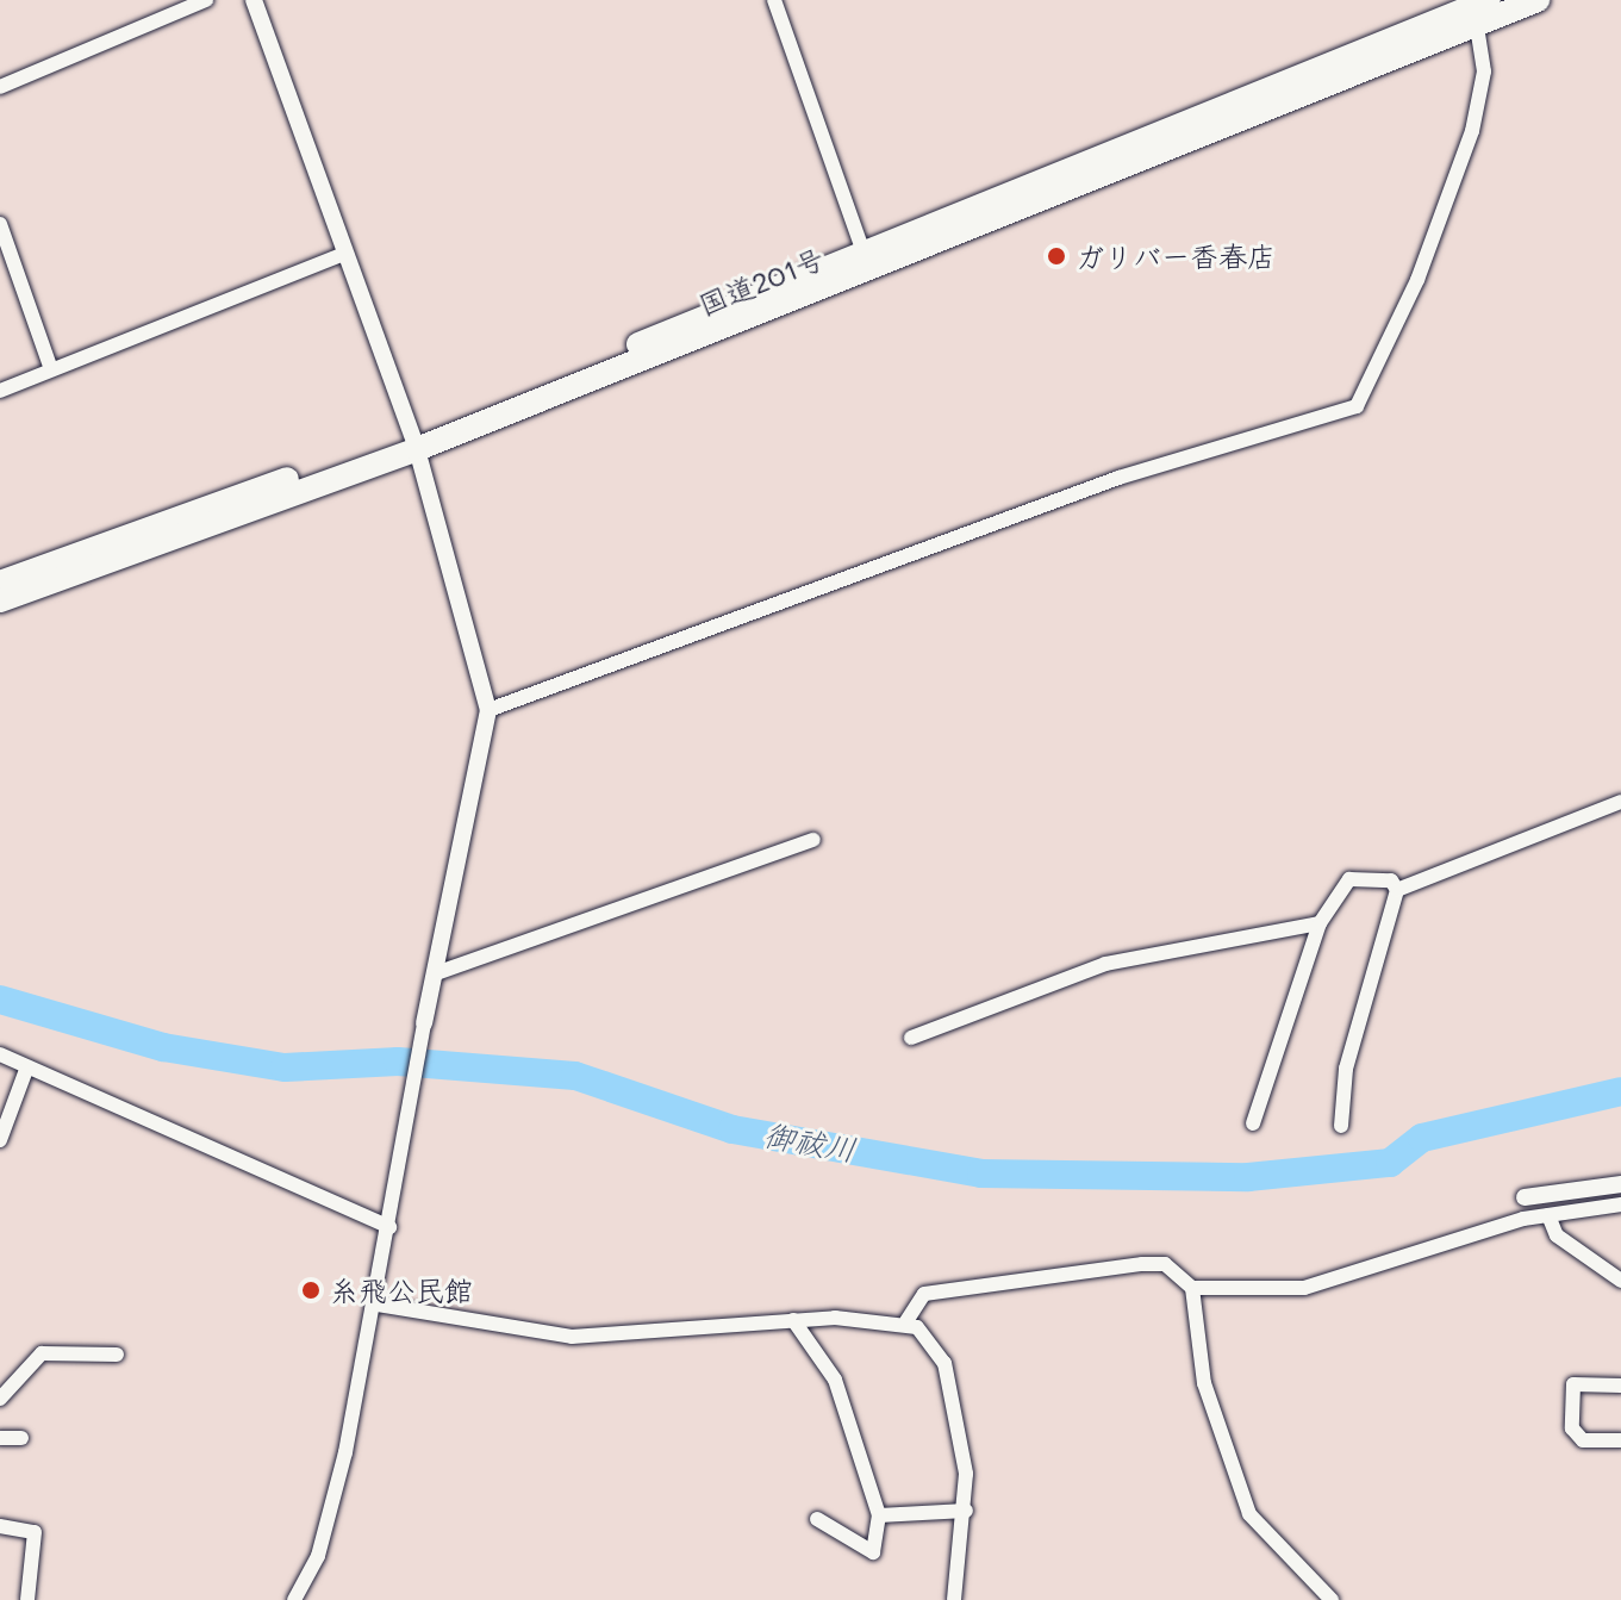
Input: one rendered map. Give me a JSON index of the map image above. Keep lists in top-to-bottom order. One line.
{"streets":{"highway":["国道201号"]},"water":["御祓川"],"places":["ガリバー香春店","糸飛公民館"]}
